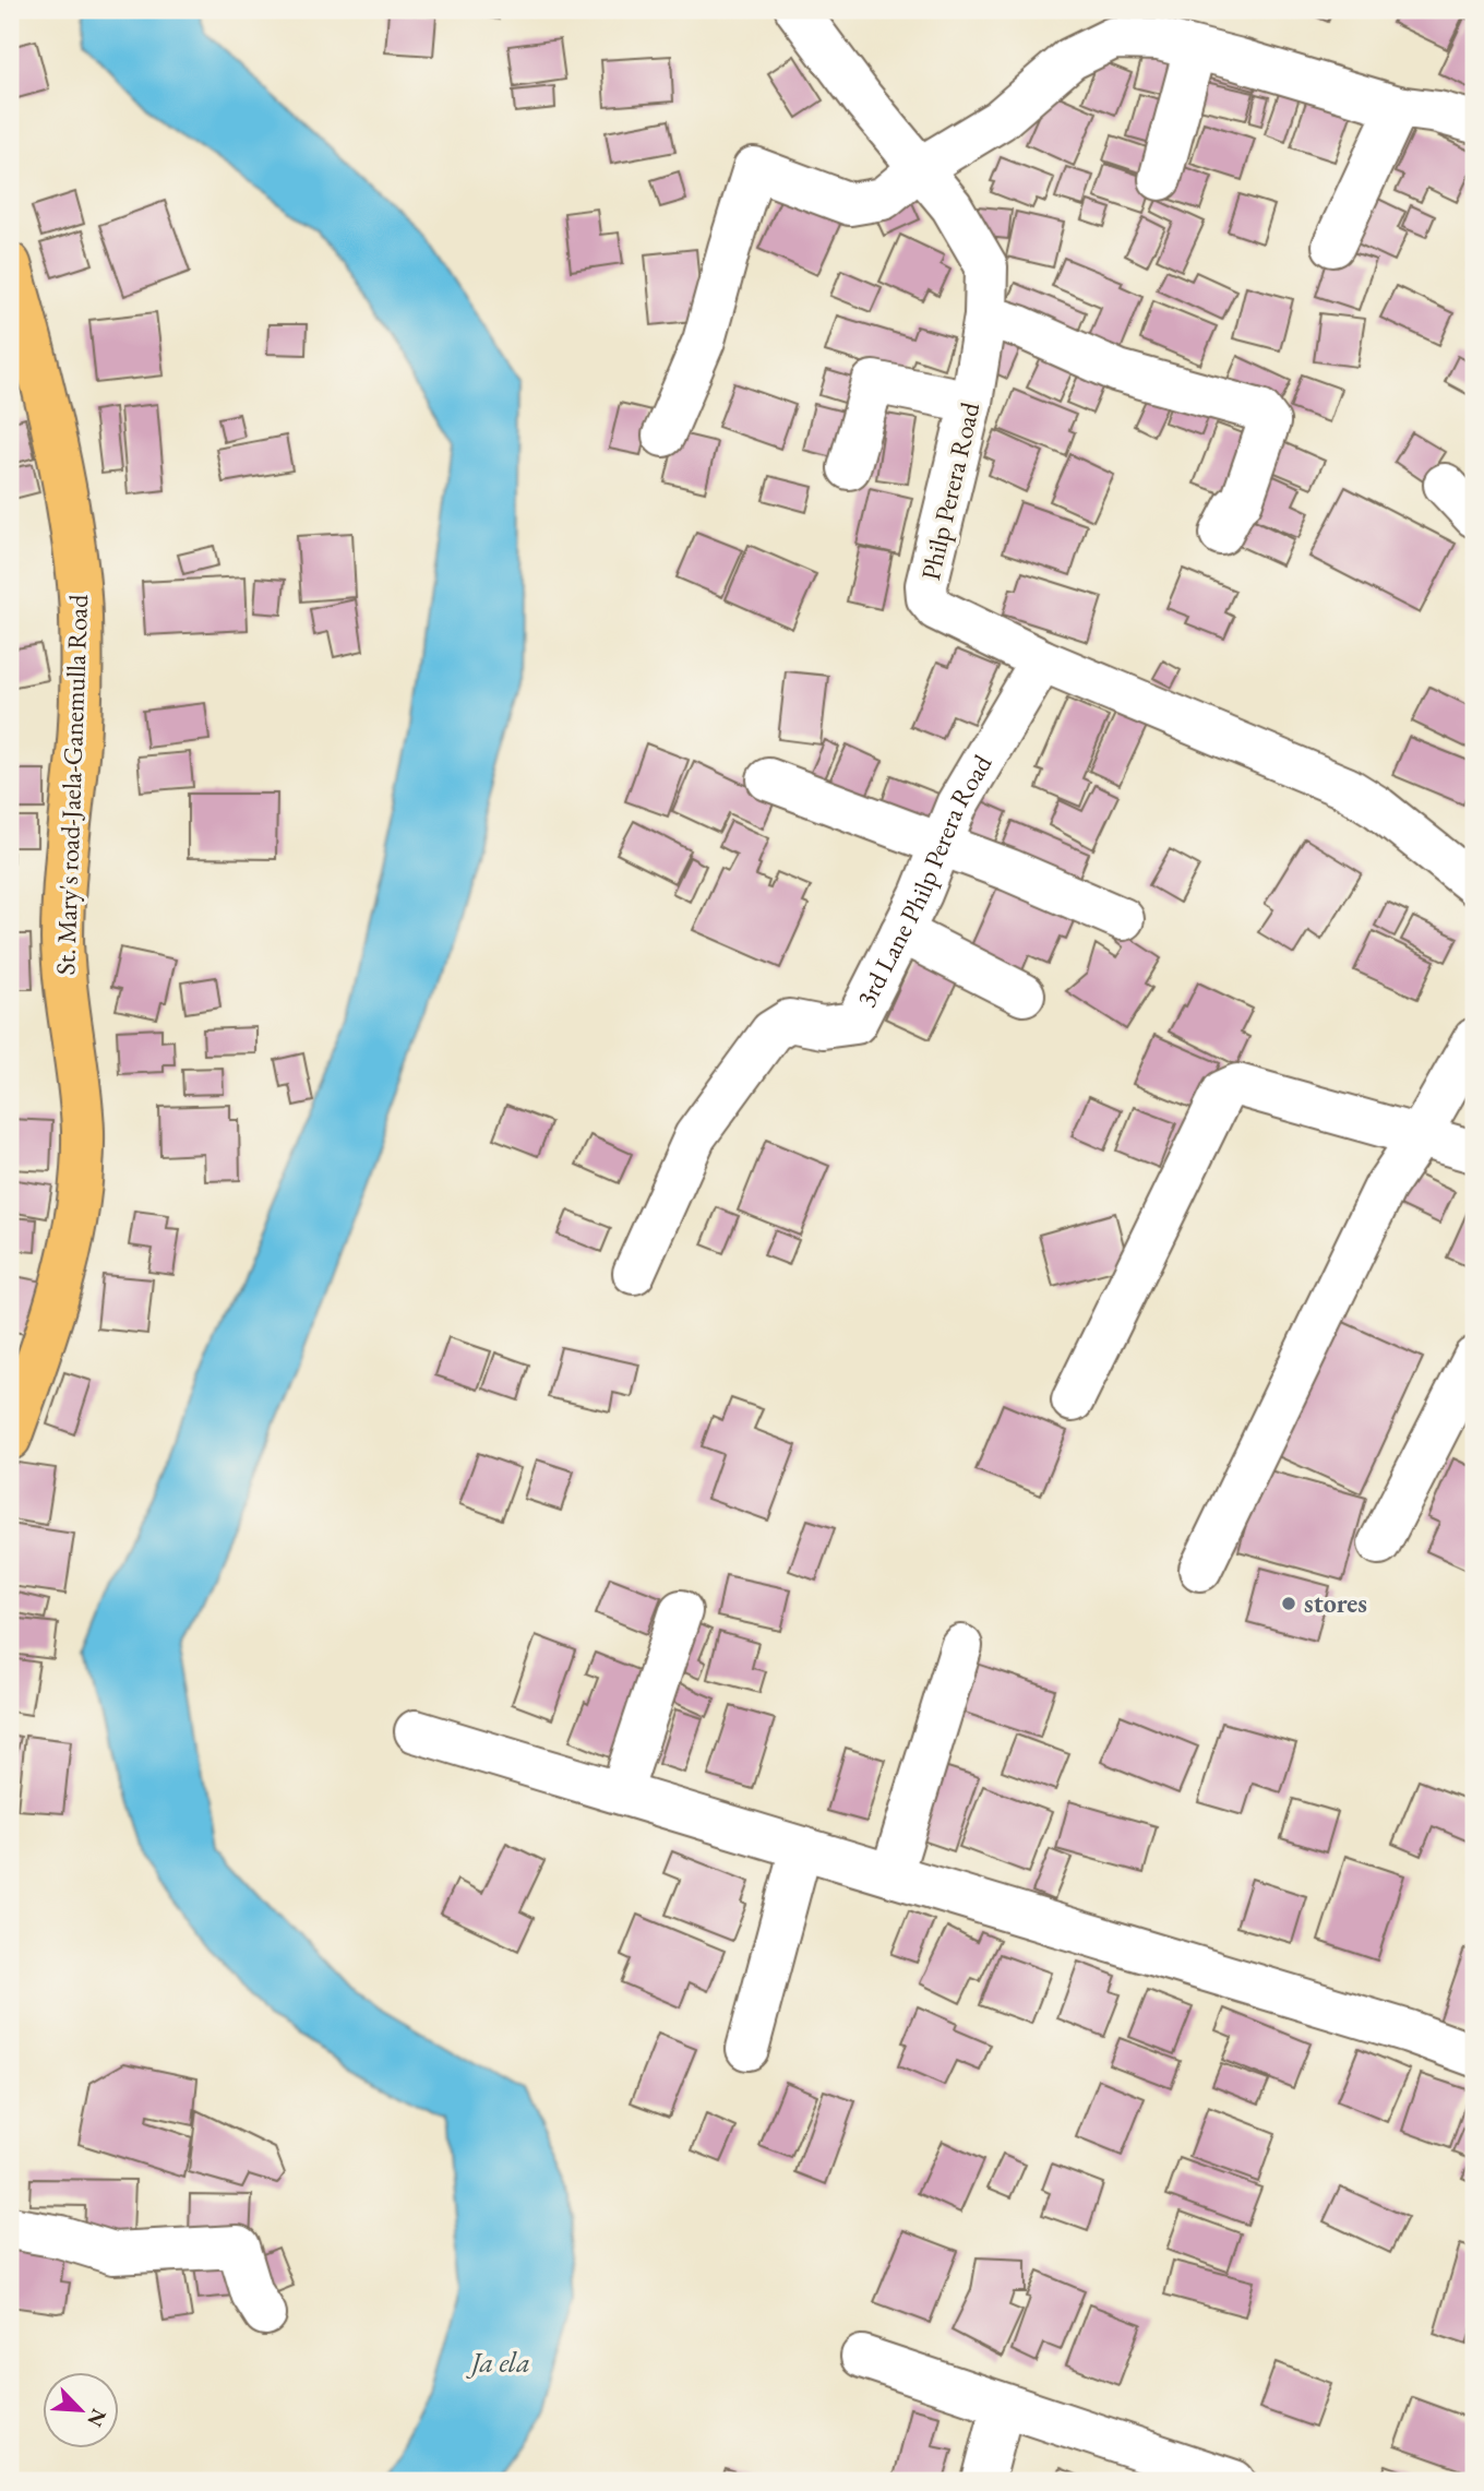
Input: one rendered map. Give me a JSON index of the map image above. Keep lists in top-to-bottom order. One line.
{"streets":{"main road":["St. Mary's road-Jaela-Ganemulla Road"],"street":["Philp Perera Road","3rd Lane Philp Perera Road"]},"crossings":[["Philp Perera Road","3rd Lane Philp Perera Road"]],"water":["Ja ela"],"places":["stores"],"north":"bottom right"}
